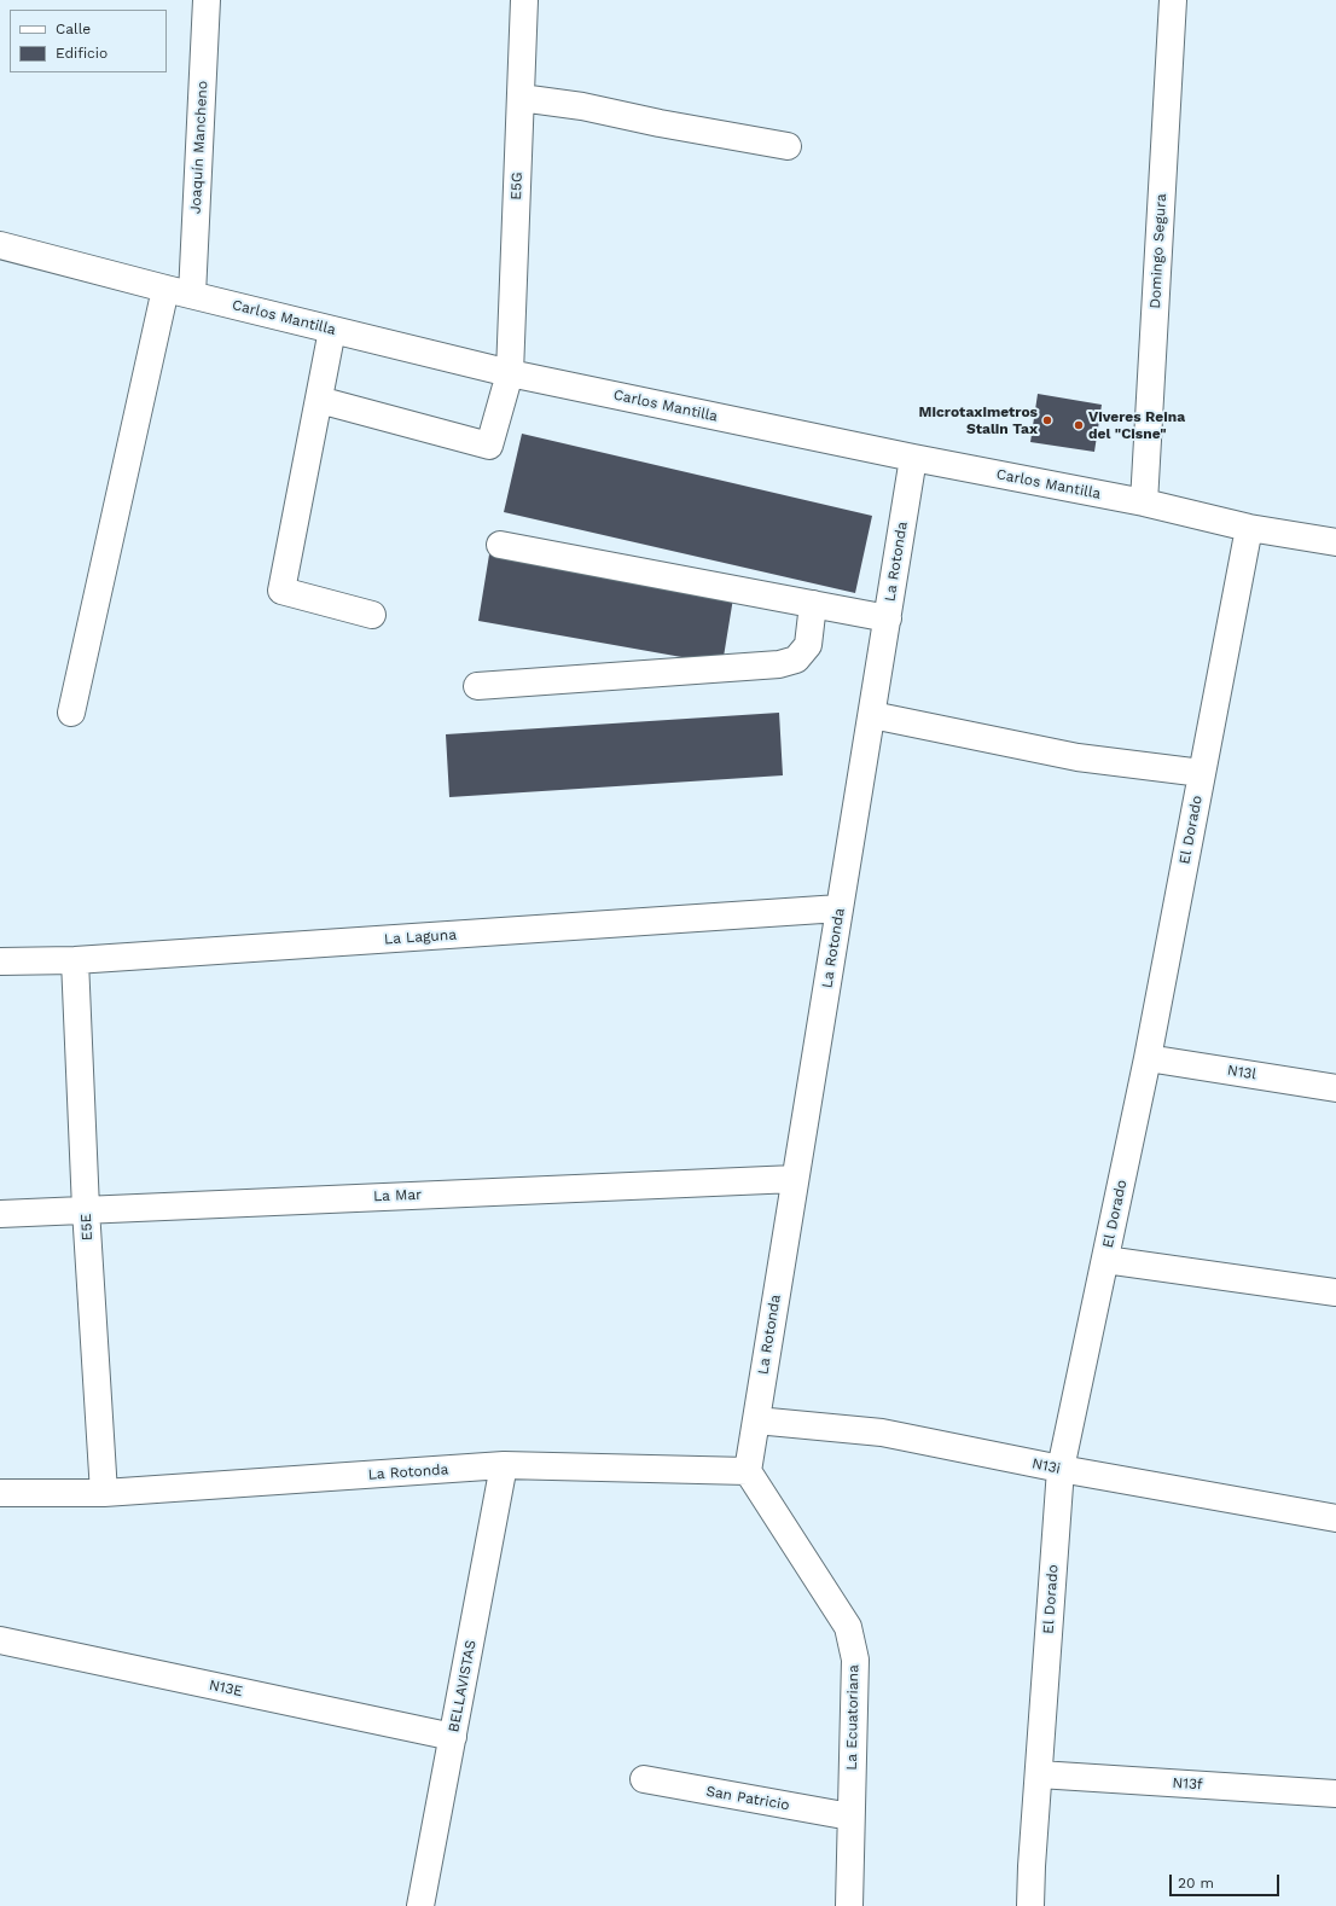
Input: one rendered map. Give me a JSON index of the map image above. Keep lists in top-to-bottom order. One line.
{"streets":{"street":["Joaquín Mancheno","E5G","Domingo Segura","Carlos Mantilla","La Rotonda","El Dorado","La Laguna","N13l","La Mar","E5E","N13i","BELLAVISTAS","N13E","La Ecuatoriana","N13f","San Patricio"]},"crossings":[["Joaquín Mancheno","Carlos Mantilla"],["E5G","Carlos Mantilla"],["Domingo Segura","Carlos Mantilla"],["Carlos Mantilla","La Rotonda"],["Carlos Mantilla","El Dorado"],["La Rotonda","La Laguna"],["La Rotonda","La Mar"],["La Rotonda","E5E"],["La Rotonda","N13i"],["La Rotonda","BELLAVISTAS"],["La Rotonda","La Ecuatoriana"],["El Dorado","N13l"],["El Dorado","N13i"],["El Dorado","N13f"],["La Laguna","E5E"],["La Mar","E5E"],["BELLAVISTAS","N13E"],["La Ecuatoriana","San Patricio"]],"places":["Microtaximetros Stalin Tax","Viveres Reina del \"Cisne\""],"legend":["Calle","Edificio"],"scale_bar":"20 m"}
